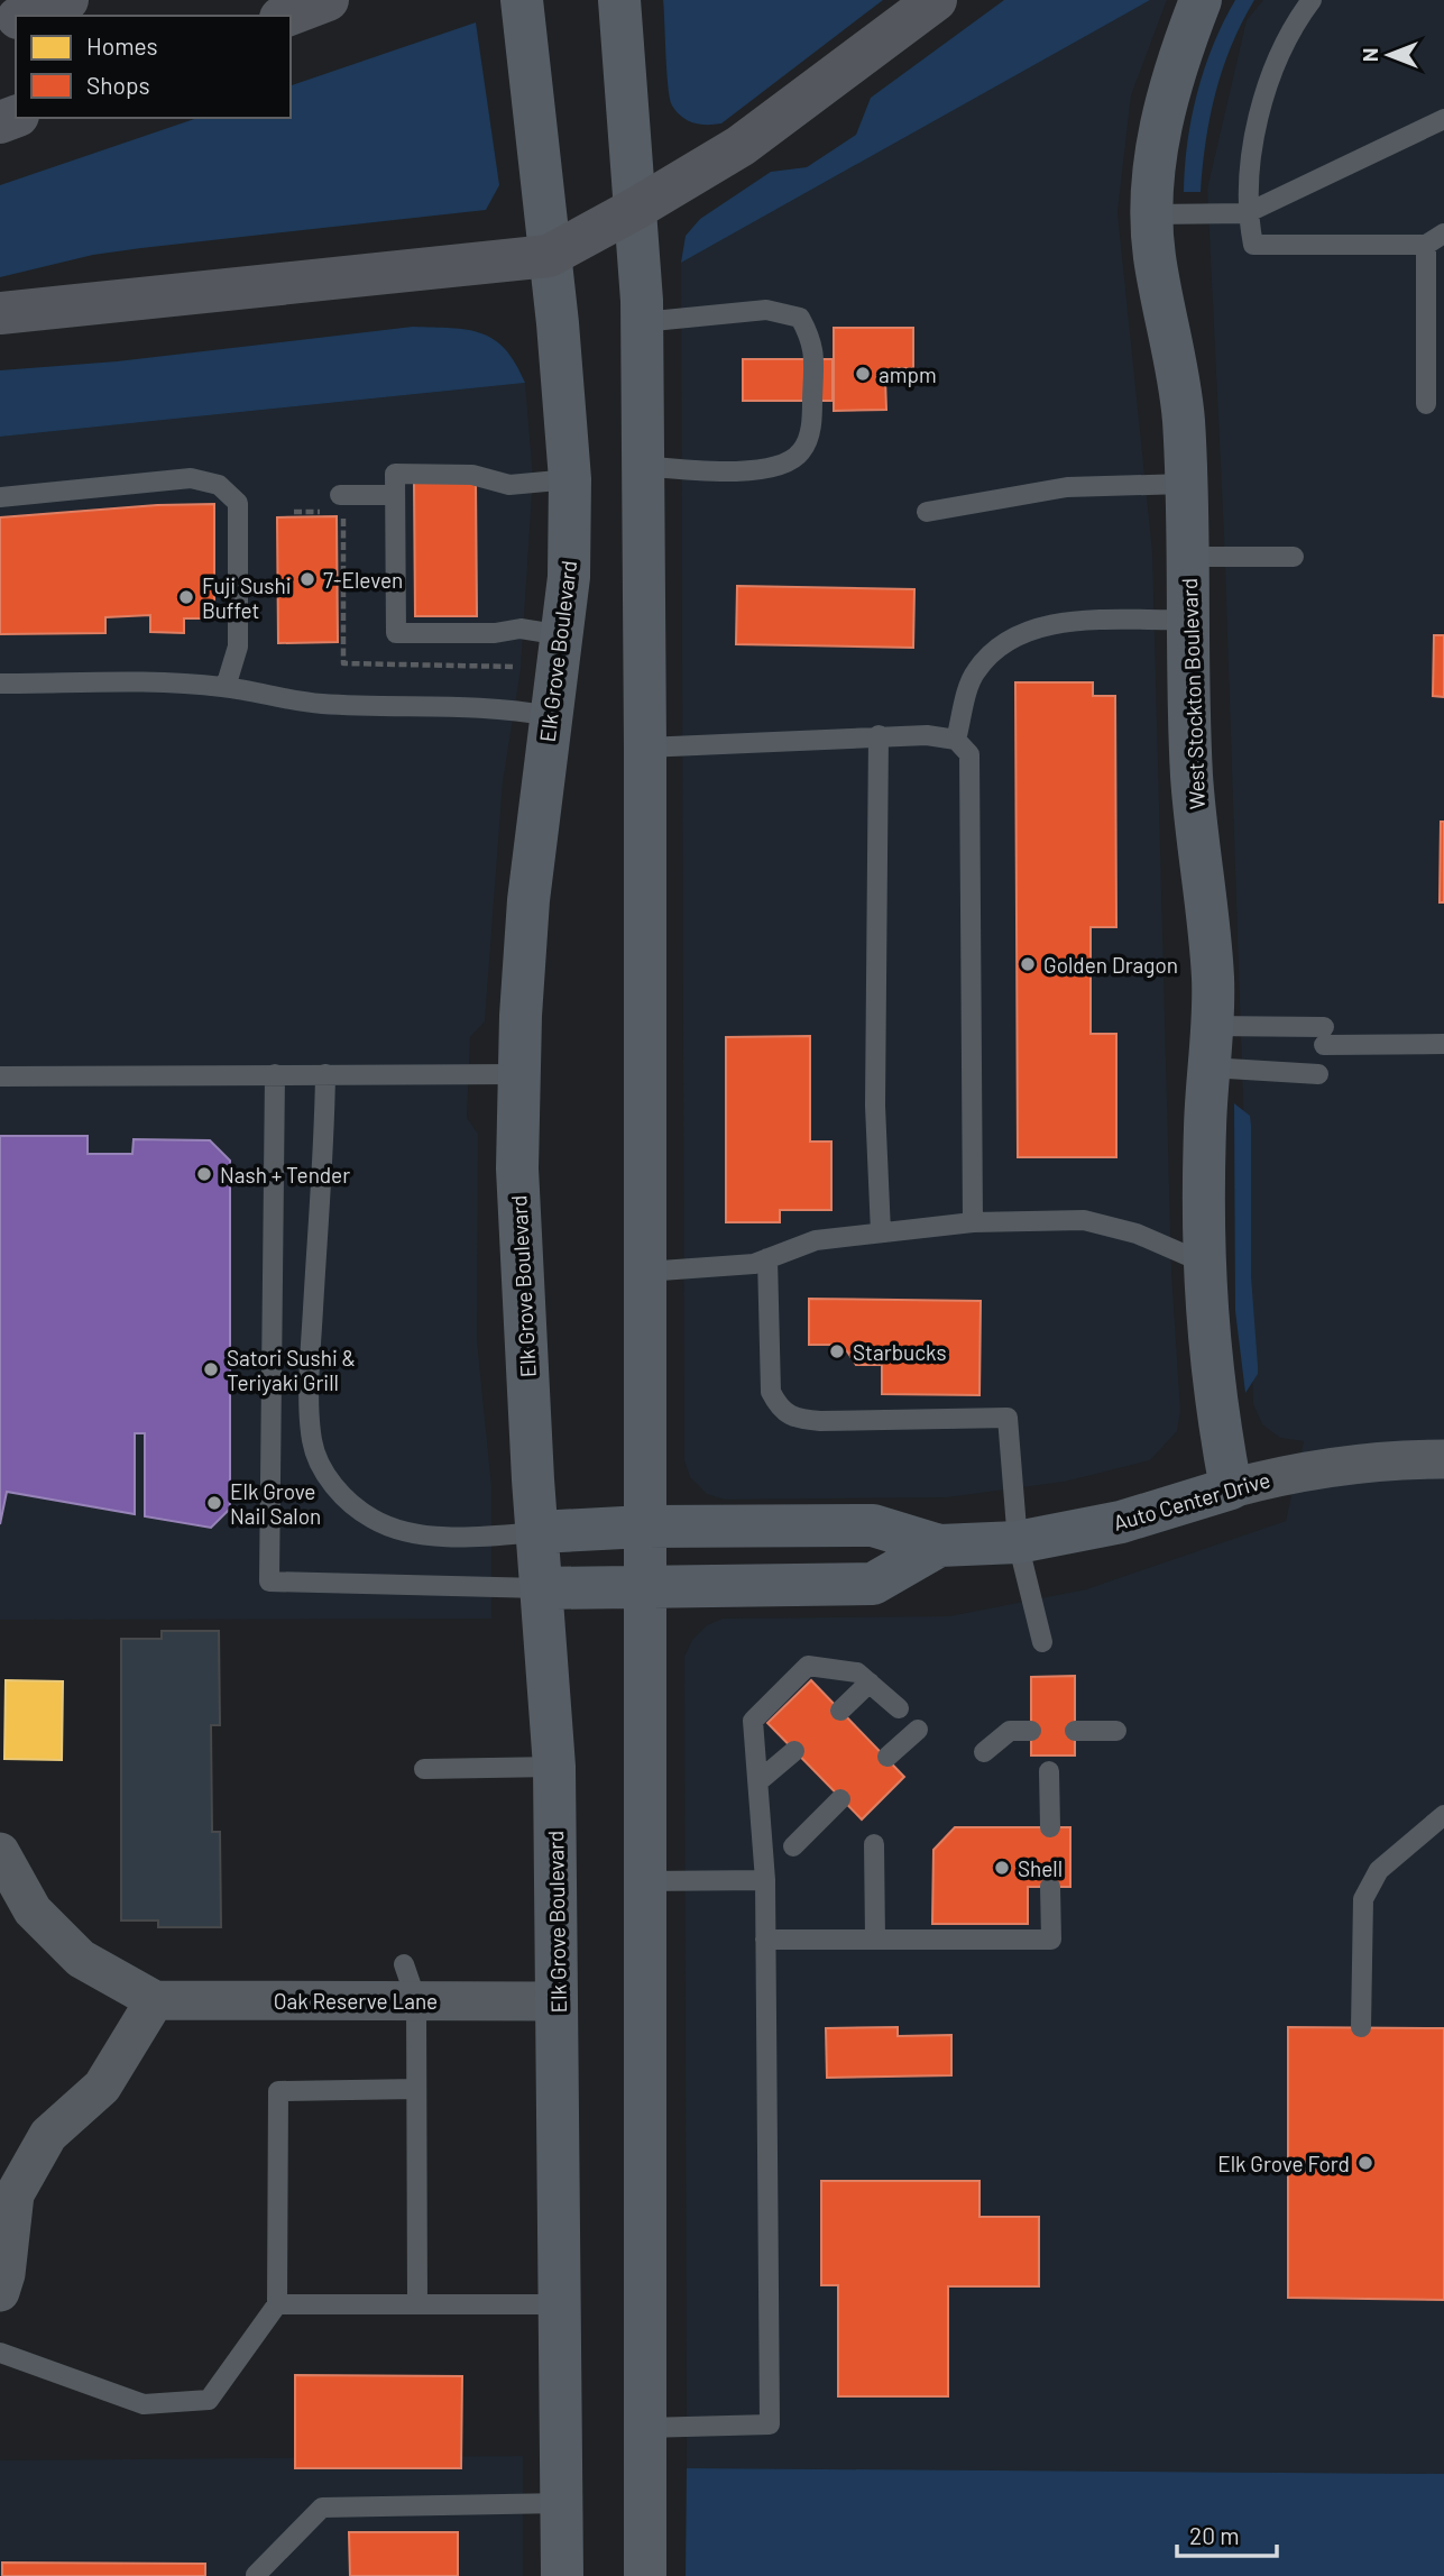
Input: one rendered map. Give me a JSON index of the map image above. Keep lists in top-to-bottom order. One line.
{"streets":{"main road":["Elk Grove Boulevard","West Stockton Boulevard","Auto Center Drive"],"street":["Oak Reserve Lane"]},"crossings":[["Elk Grove Boulevard","Auto Center Drive"],["Elk Grove Boulevard","Oak Reserve Lane"],["West Stockton Boulevard","Auto Center Drive"]],"places":["ampm","7-Eleven","Fuji Sushi Buffet","Golden Dragon","Nash + Tender","Starbucks","Satori Sushi & Teriyaki Grill","Elk Grove Nail Salon","Shell","Elk Grove Ford"],"legend":["Homes","Shops"],"scale_bar":"20 m","north":"left"}
